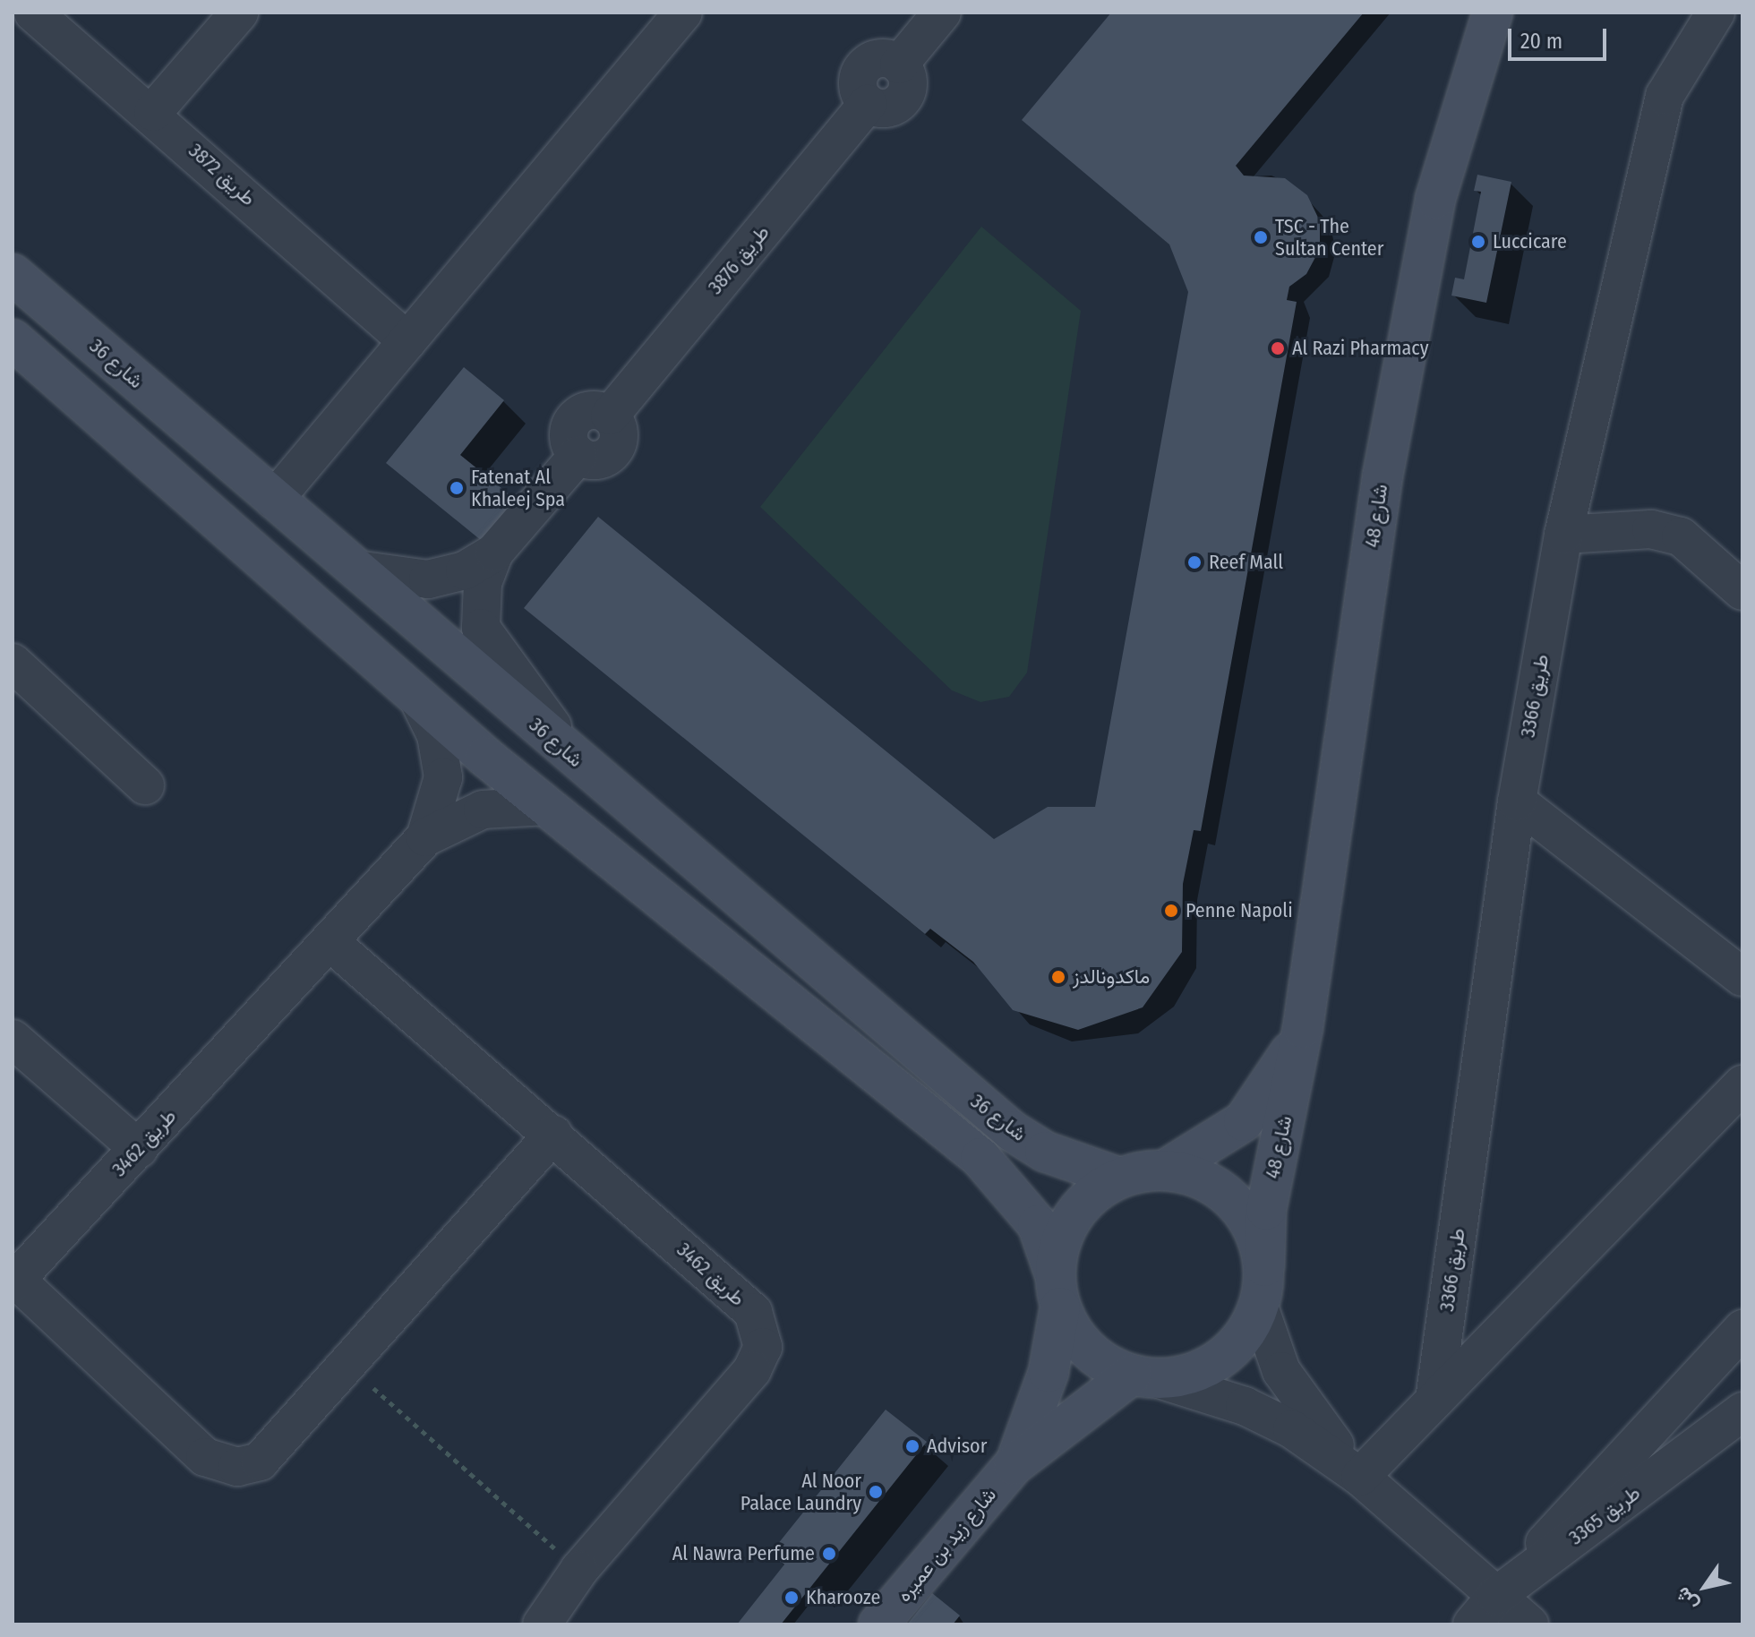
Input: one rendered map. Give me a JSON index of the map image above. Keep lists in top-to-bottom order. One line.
{"streets":{"street":["طريق 3872","طريق 3876","شارع 36","شارع 48","طريق 3366","طريق 3462","طريق 3365","شارع زيد بن عميره"]},"crossings":[["شارع 36","شارع 48"],["شارع 36","شارع زيد بن عميره"],["شارع 48","شارع زيد بن عميره"]],"places":["TSC - The Sultan Center","Luccicare","Al Razi Pharmacy","Fatenat Al Khaleej Spa","Reef Mall","Penne Napoli","ماكدونالدز","Advisor","Al Noor Palace Laundry","Al Nawra Perfume","Kharooze"],"scale_bar":"20 m","north":"bottom left"}
